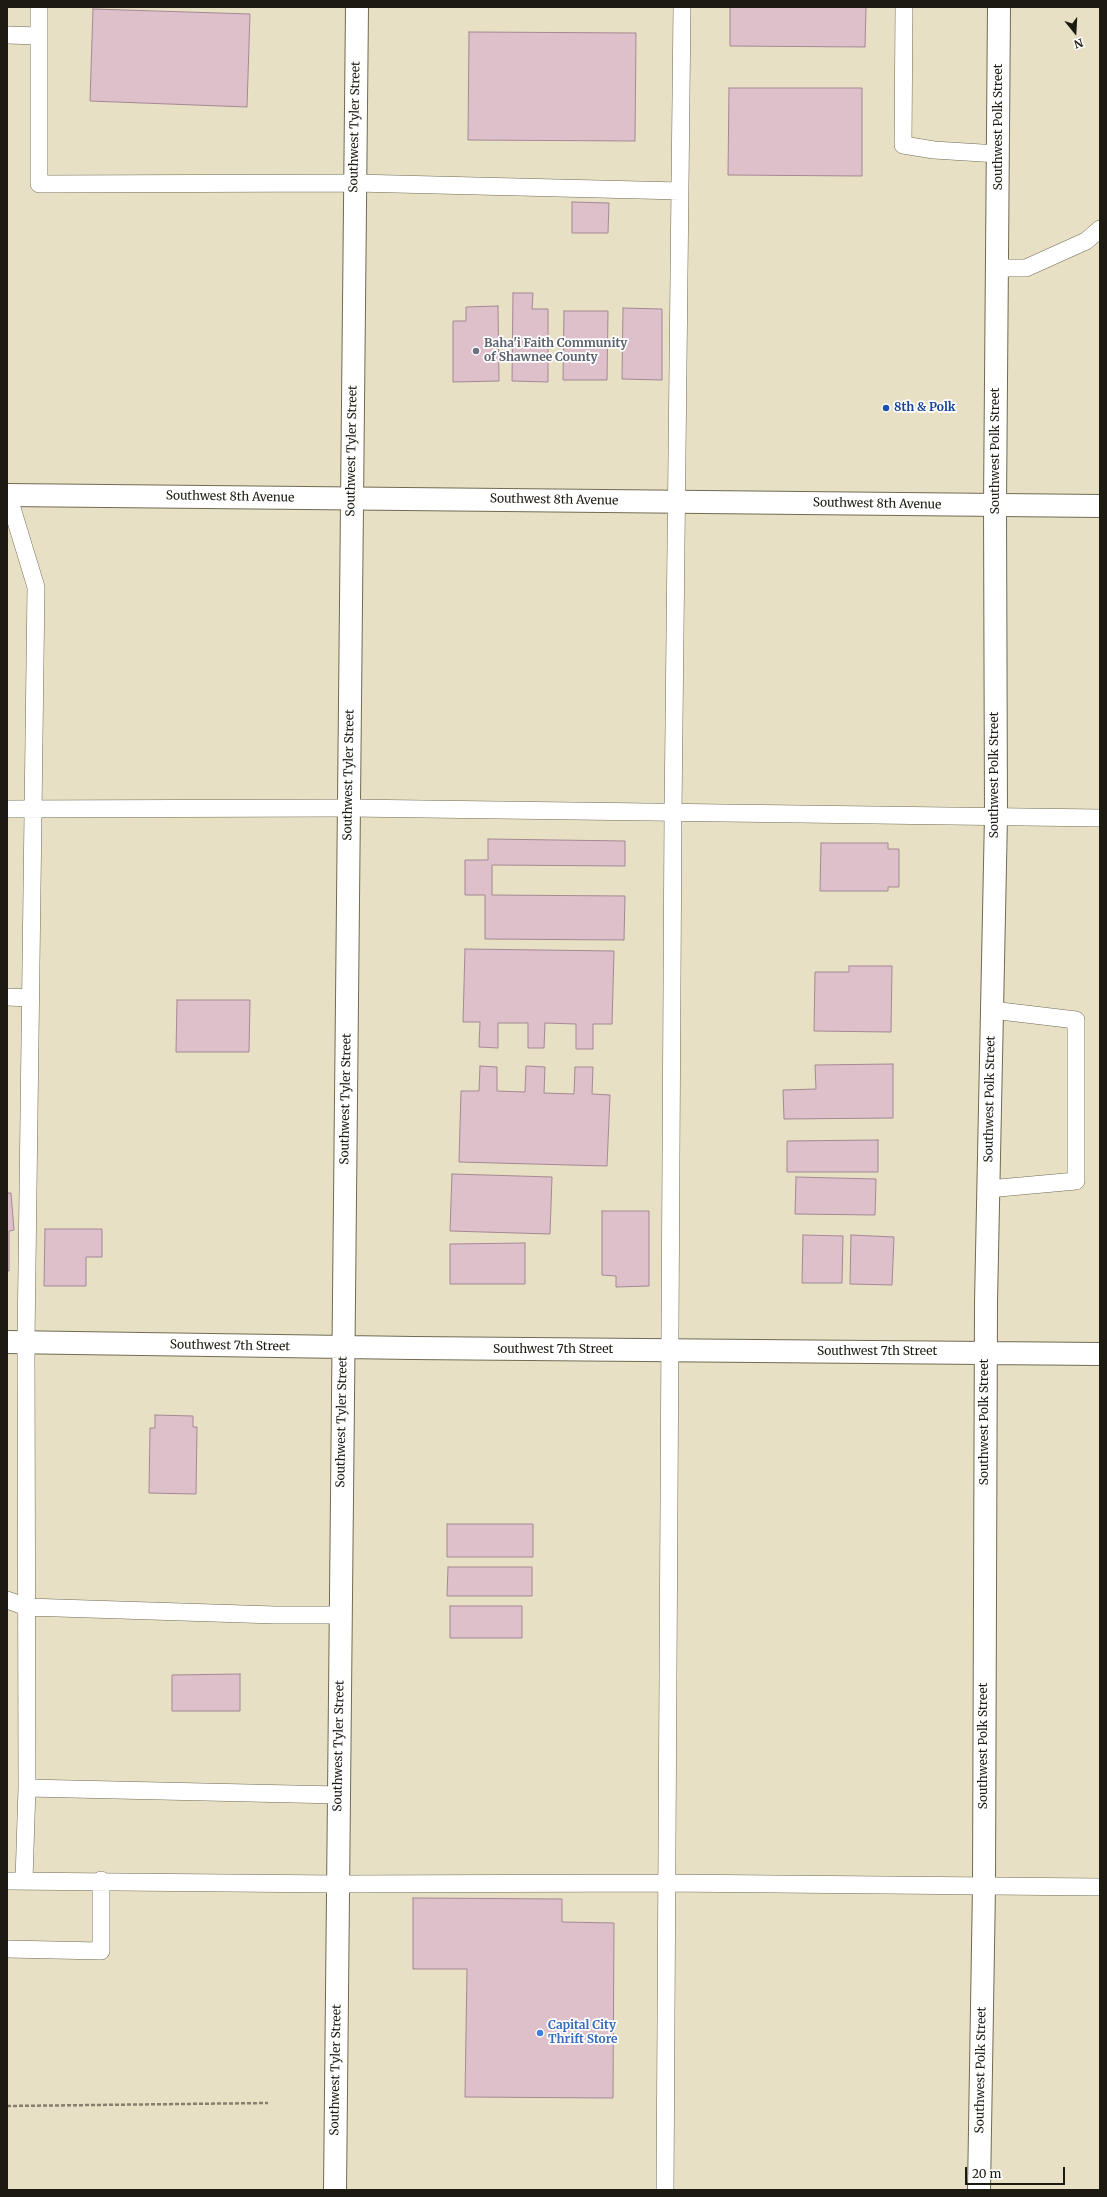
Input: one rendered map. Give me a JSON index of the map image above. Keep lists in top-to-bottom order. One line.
{"streets":{"street":["Southwest Tyler Street","Southwest Polk Street","Southwest 8th Avenue","Southwest 7th Street"]},"crossings":[["Southwest Tyler Street","Southwest 8th Avenue"],["Southwest Tyler Street","Southwest 7th Street"],["Southwest Polk Street","Southwest 8th Avenue"],["Southwest Polk Street","Southwest 7th Street"]],"places":["Baha'i Faith Community of Shawnee County","8th & Polk","Capital City Thrift Store"],"scale_bar":"20 m","north":"bottom"}
